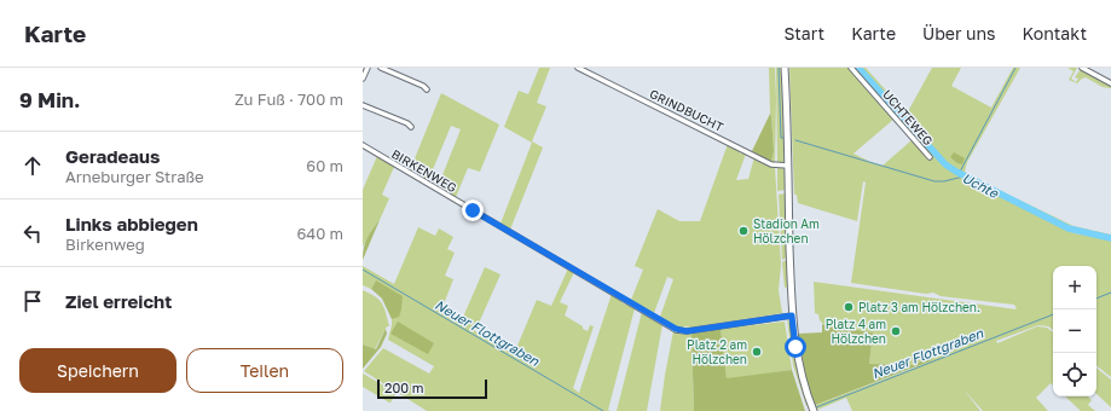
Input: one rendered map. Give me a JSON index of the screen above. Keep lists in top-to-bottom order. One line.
{"streets":{"street":["GRINDBUCHT","UCHTEWEG","BIRKENWEG"]},"water":["Uchte","Neuer Flottgraben"],"places":["Stadion Am Hölzchen","Platz 3 am Hölzchen.","Platz 4 am Hölzchen","Platz 2 am Hölzchen"],"scale_bar":"200 m","page":{"header":"Karte","nav":["Start","Karte","Über uns","Kontakt"],"heading":["9 Min.","Zu Fuß · 700 m"],"list":[["Geradeaus","Arneburger Straße","60 m"],["Links abbiegen","Birkenweg","640 m"],"Ziel erreicht"],"map_buttons":["+","−"],"buttons":["Speichern","Teilen"],"scale":"200 m"}}
